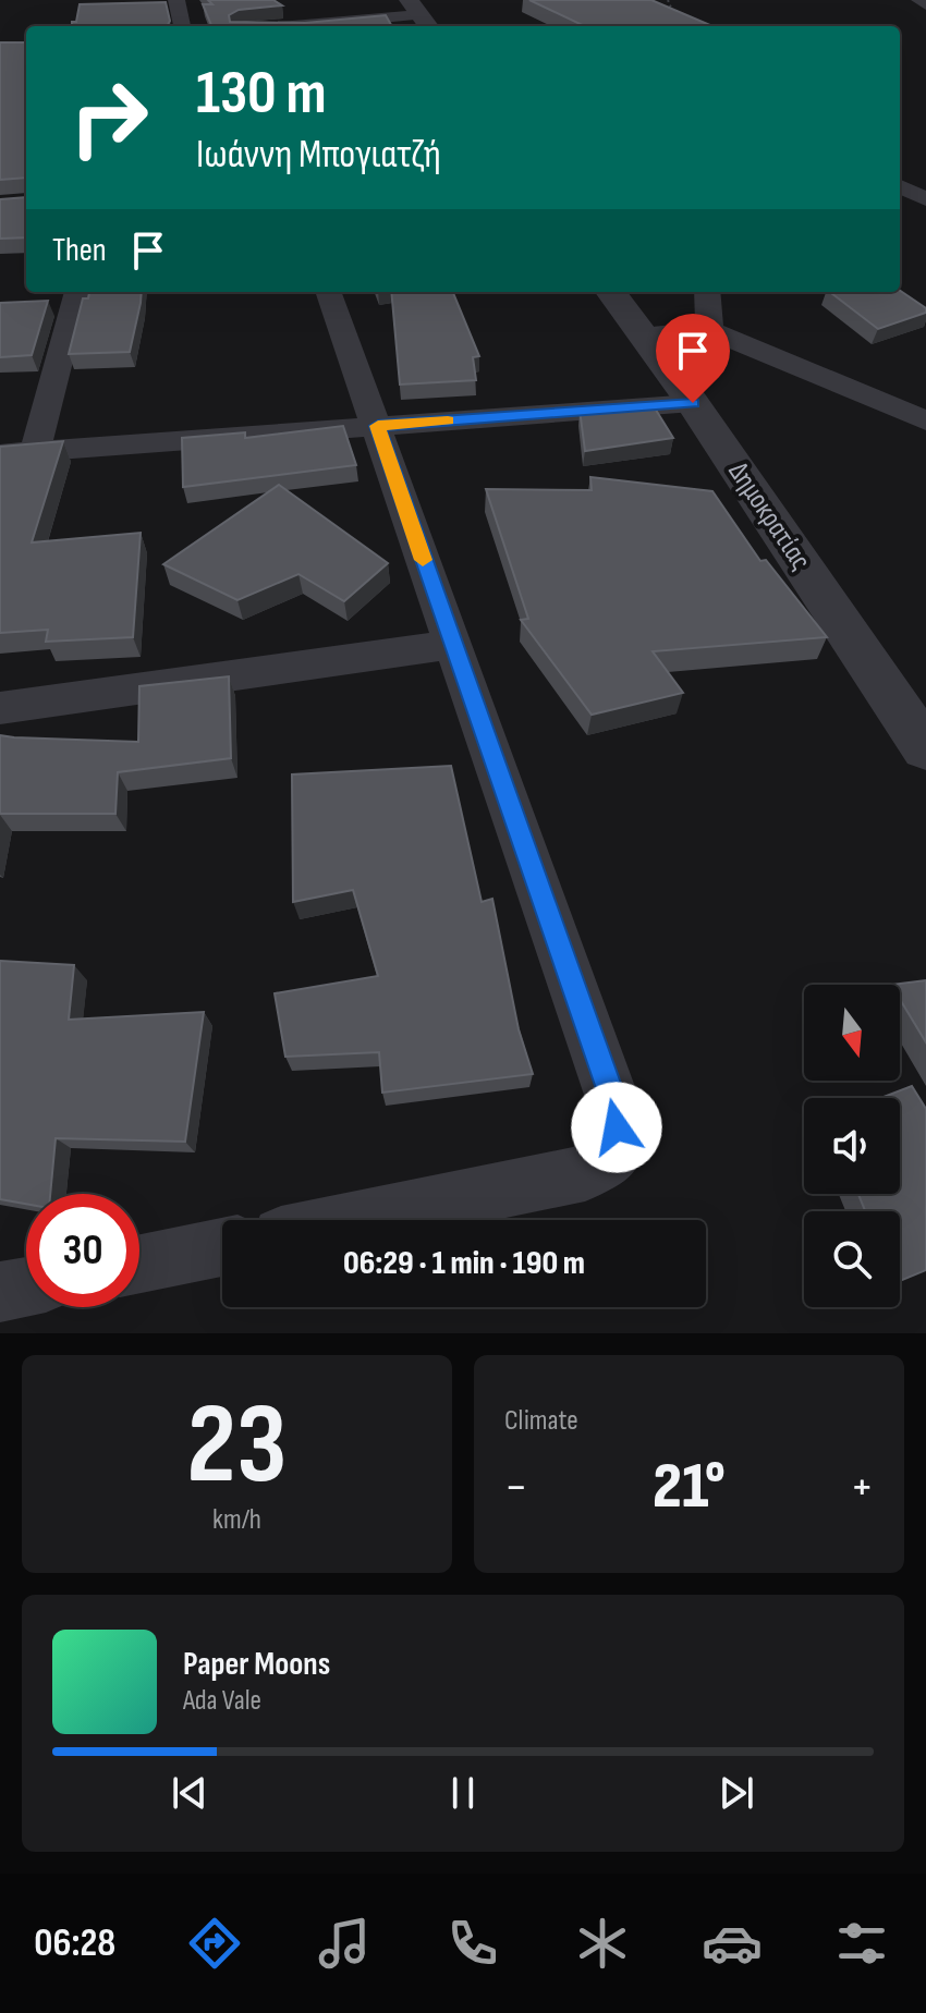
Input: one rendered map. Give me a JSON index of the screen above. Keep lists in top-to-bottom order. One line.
{"streets":{"street":["Δημοκρατίας"]},"north":"bottom","page":{"turn":["130 m","Ιωάννη Μπογιατζή"],"then":"Then","limit":"30","trip":"06:29 · 1 min · 190 m","tile":[["23","km/h"],"Climate"],"heat":["−","21°","+"],"song":["Paper Moons","Ada Vale"],"tabs":"06:28"}}
